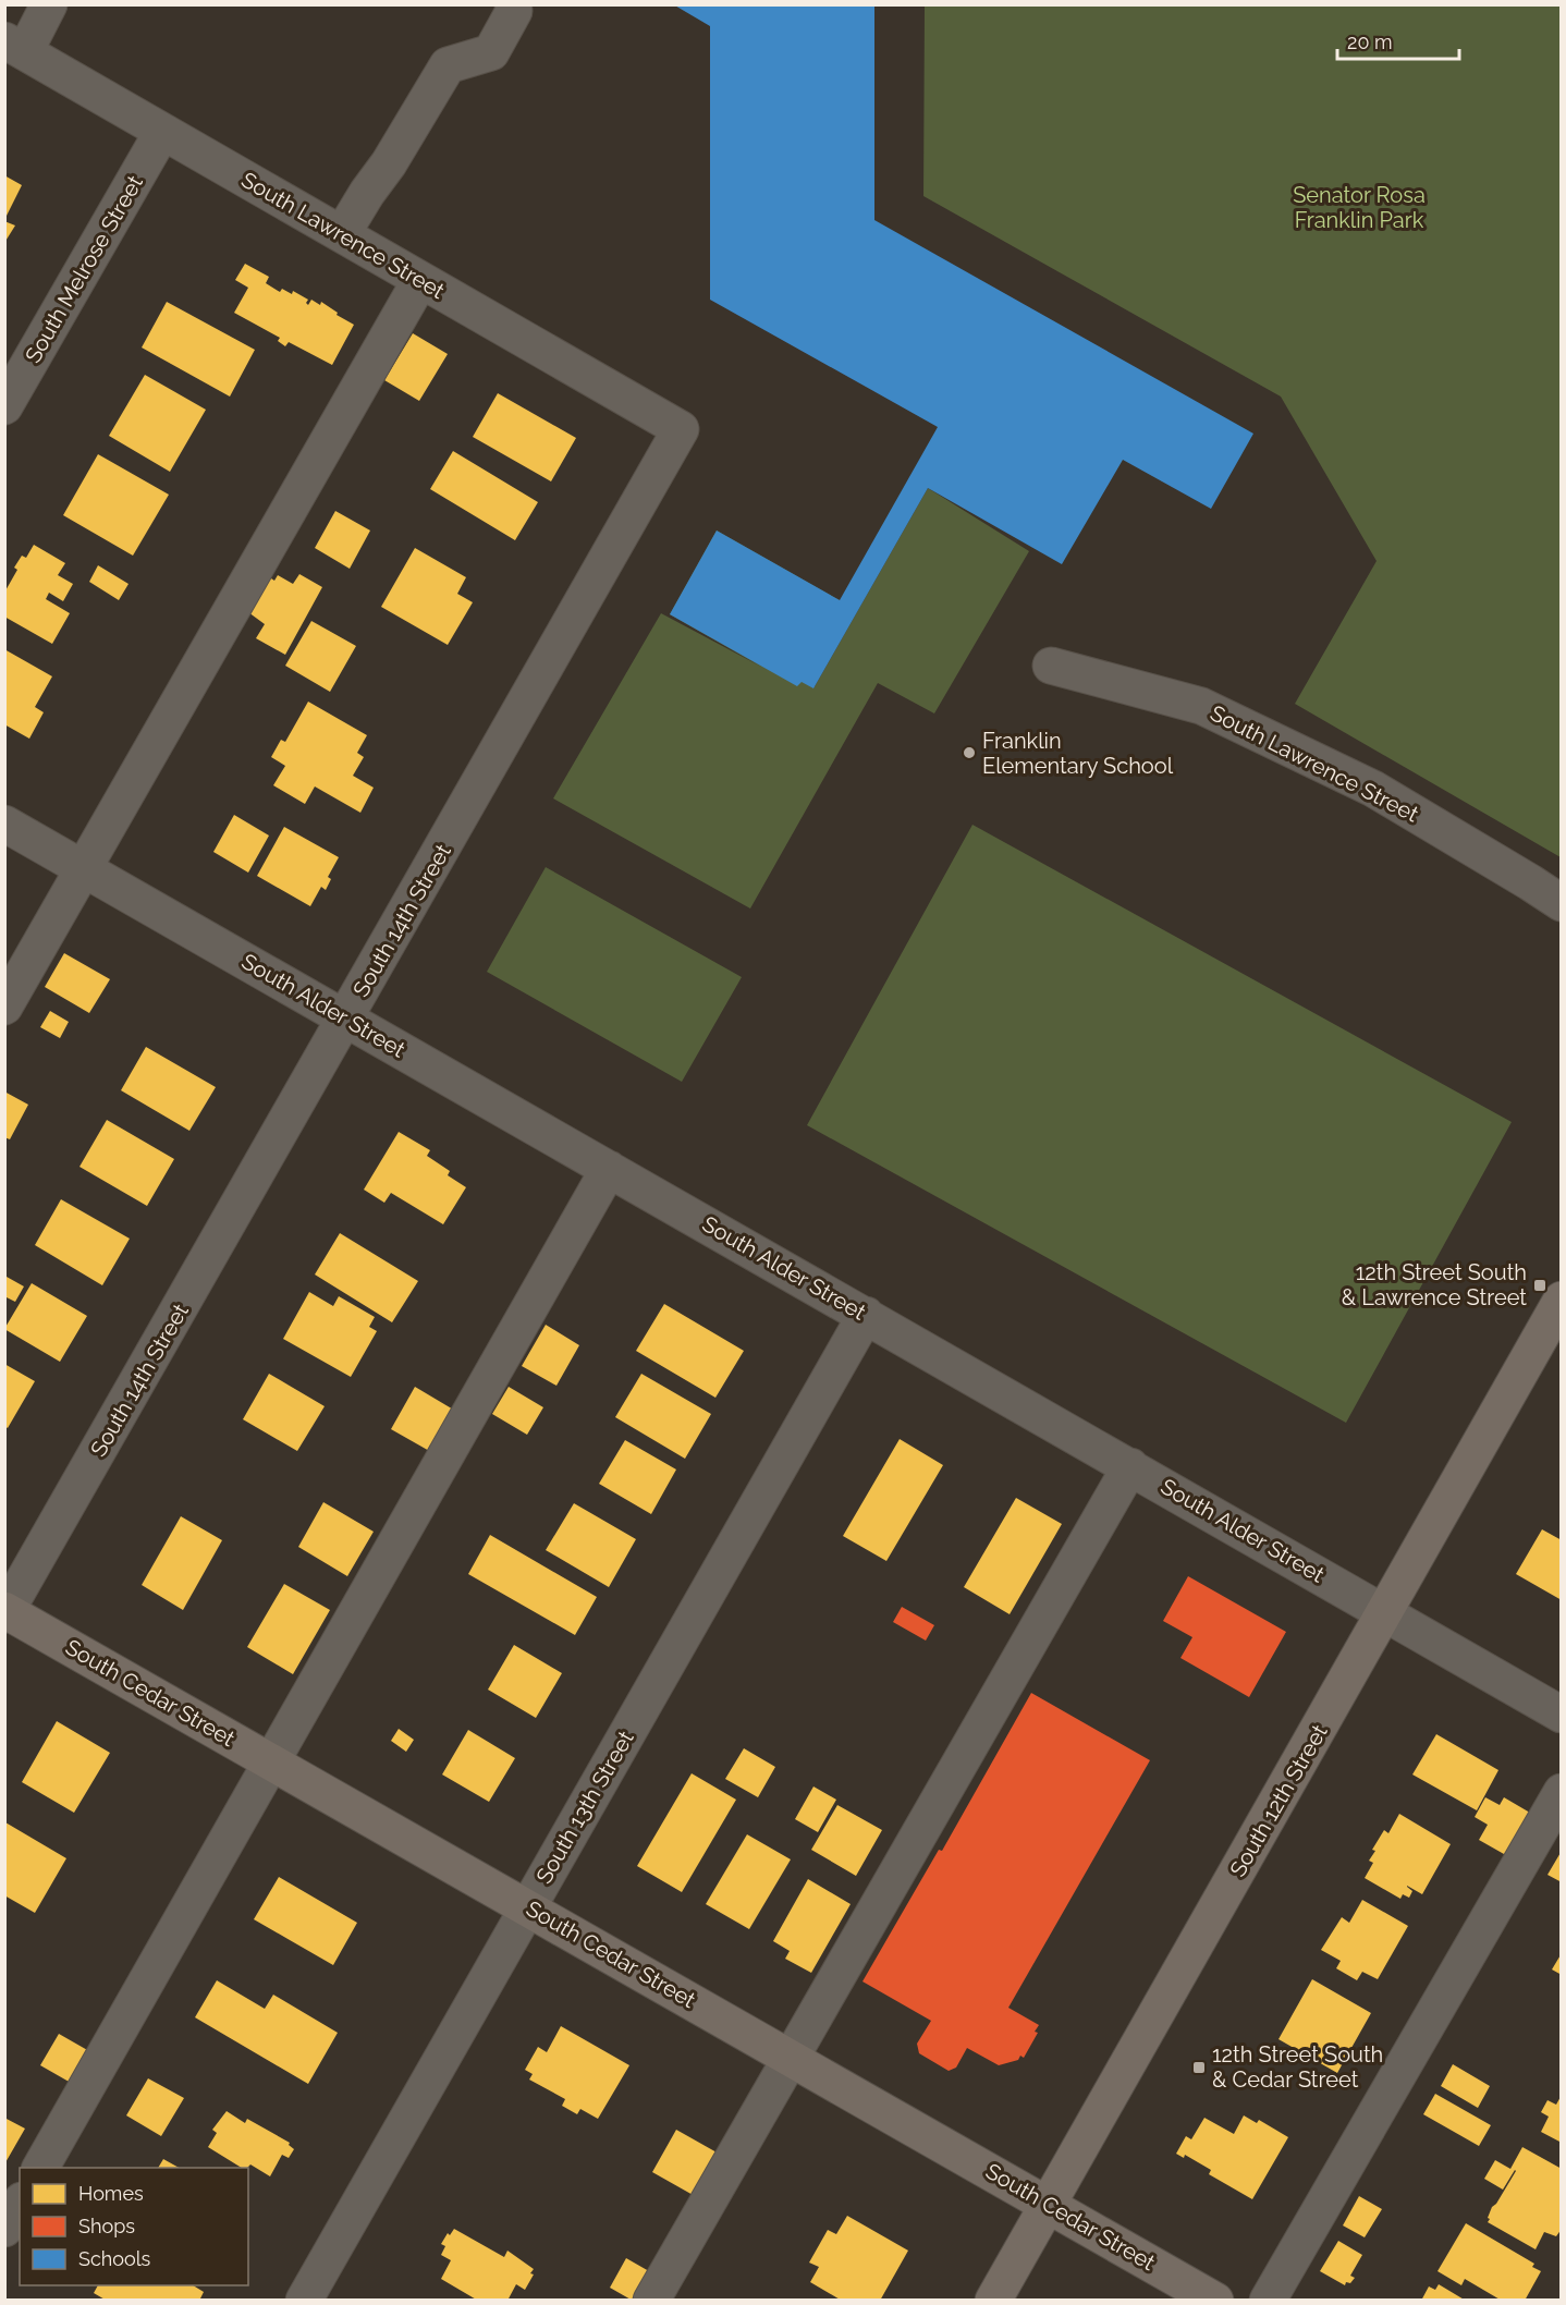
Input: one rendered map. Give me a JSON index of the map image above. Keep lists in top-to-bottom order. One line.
{"streets":{"main road":["South Cedar Street","South 12th Street"],"street":["South Lawrence Street","South Melrose Street","South 14th Street","South Alder Street","South 13th Street"]},"crossings":[["South Lawrence Street","South Melrose Street"],["South Lawrence Street","South 14th Street"],["South 14th Street","South Alder Street"],["South 14th Street","South Cedar Street"],["South Alder Street","South 12th Street"],["South Alder Street","South 13th Street"],["South Cedar Street","South 12th Street"],["South Cedar Street","South 13th Street"]],"parks":["Senator Rosa Franklin Park"],"places":{"other":["Franklin Elementary School"],"transit":["12th Street South & Lawrence Street","12th Street South & Cedar Street"]},"legend":["Homes","Shops","Schools"],"scale_bar":"20 m"}
